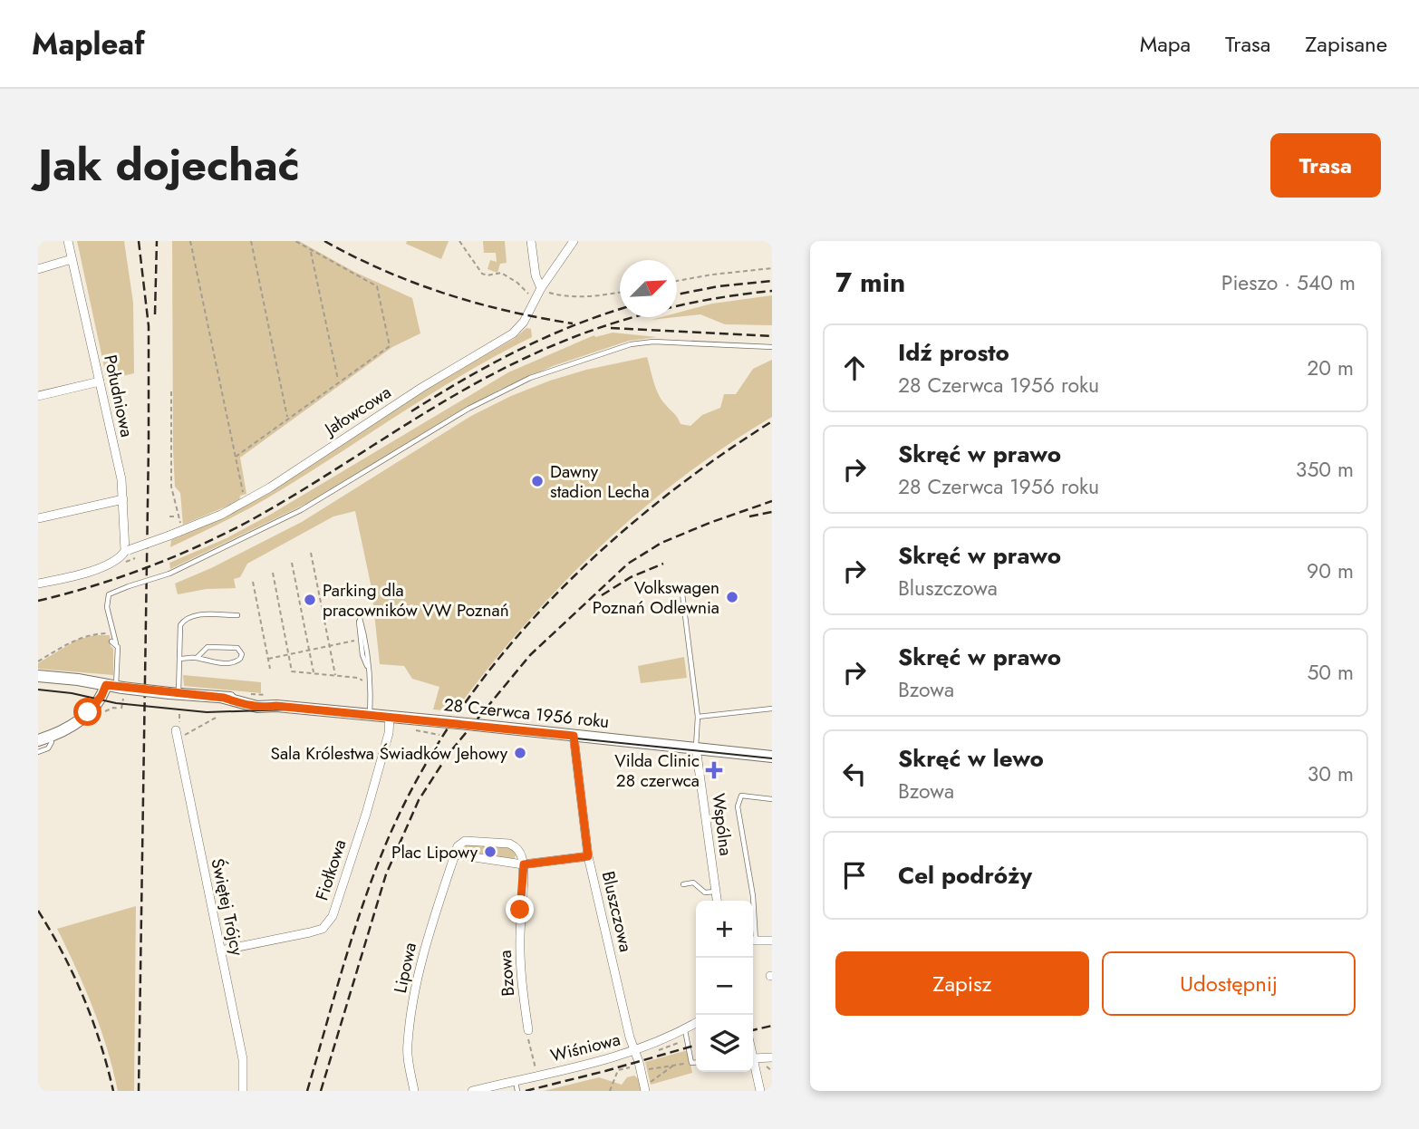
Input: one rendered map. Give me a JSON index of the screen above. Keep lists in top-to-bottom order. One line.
{"streets":{"street":["Południowa","Jałowcowa","28 Czerwca 1956 roku","Wspólna","Fiołkowa","Świętej Trójcy","Bluszczowa","Lipowa","Bzowa","Wiśniowa"]},"crossings":[["Południowa","Jałowcowa"],["28 Czerwca 1956 roku","Wspólna"],["28 Czerwca 1956 roku","Fiołkowa"],["28 Czerwca 1956 roku","Bluszczowa"],["Fiołkowa","Świętej Trójcy"],["Bluszczowa","Wiśniowa"]],"places":{"other":["Dawny stadion Lecha","Volkswagen Poznań Odlewnia","Parking dla pracowników VW Poznań","Sala Królestwa Świadków Jehowy","Plac Lipowy"],"health":["Vilda Clinic 28 czerwca"]},"north":"top right","page":{"header":"Mapleaf","nav":["Mapa","Trasa","Zapisane"],"title":"Jak dojechać","buttons":["Trasa",["Zapisz","Udostępnij"]],"heading":["7 min","Pieszo · 540 m"],"list":[["Idź prosto","28 Czerwca 1956 roku","20 m"],["Skręć w prawo","28 Czerwca 1956 roku","350 m"],["Skręć w prawo","Bluszczowa","90 m"],["Skręć w prawo","Bzowa","50 m"],["Skręć w lewo","Bzowa","30 m"],"Cel podróży"],"map_buttons":["+","−"]}}
